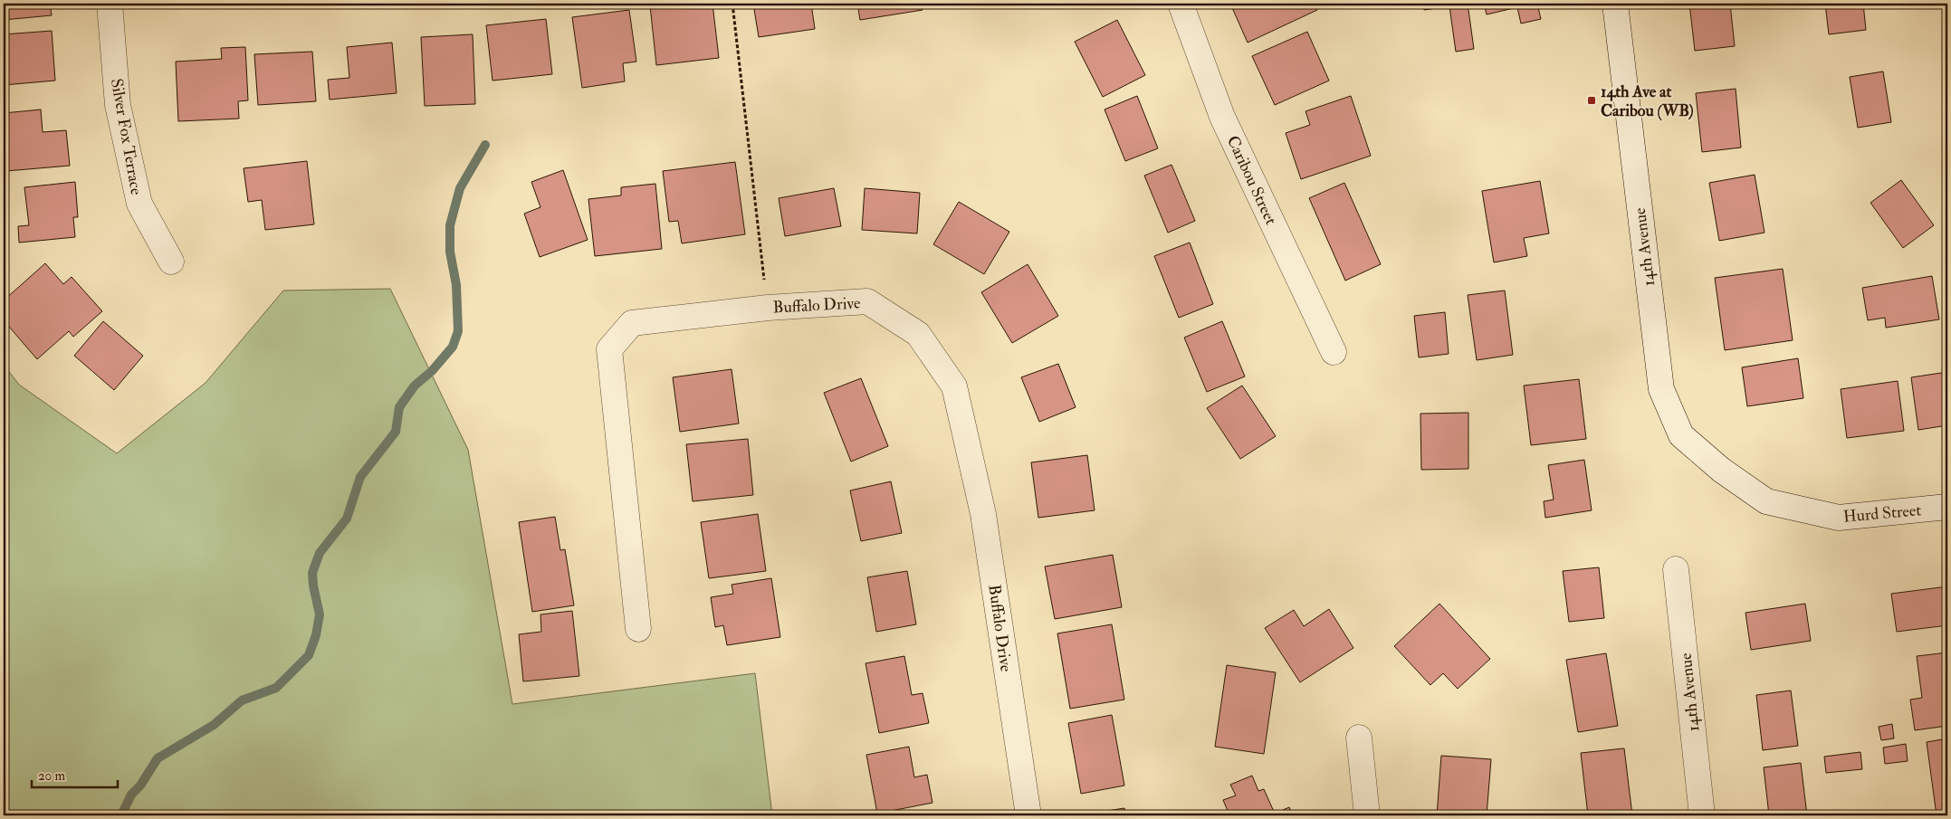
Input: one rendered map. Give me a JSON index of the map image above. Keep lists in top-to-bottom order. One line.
{"streets":{"street":["Silver Fox Terrace","Caribou Street","14th Avenue","Buffalo Drive","Hurd Street"]},"crossings":[["14th Avenue","Hurd Street"]],"places":{"transit":["14th Ave at Caribou (WB)"]},"scale_bar":"20 m"}
